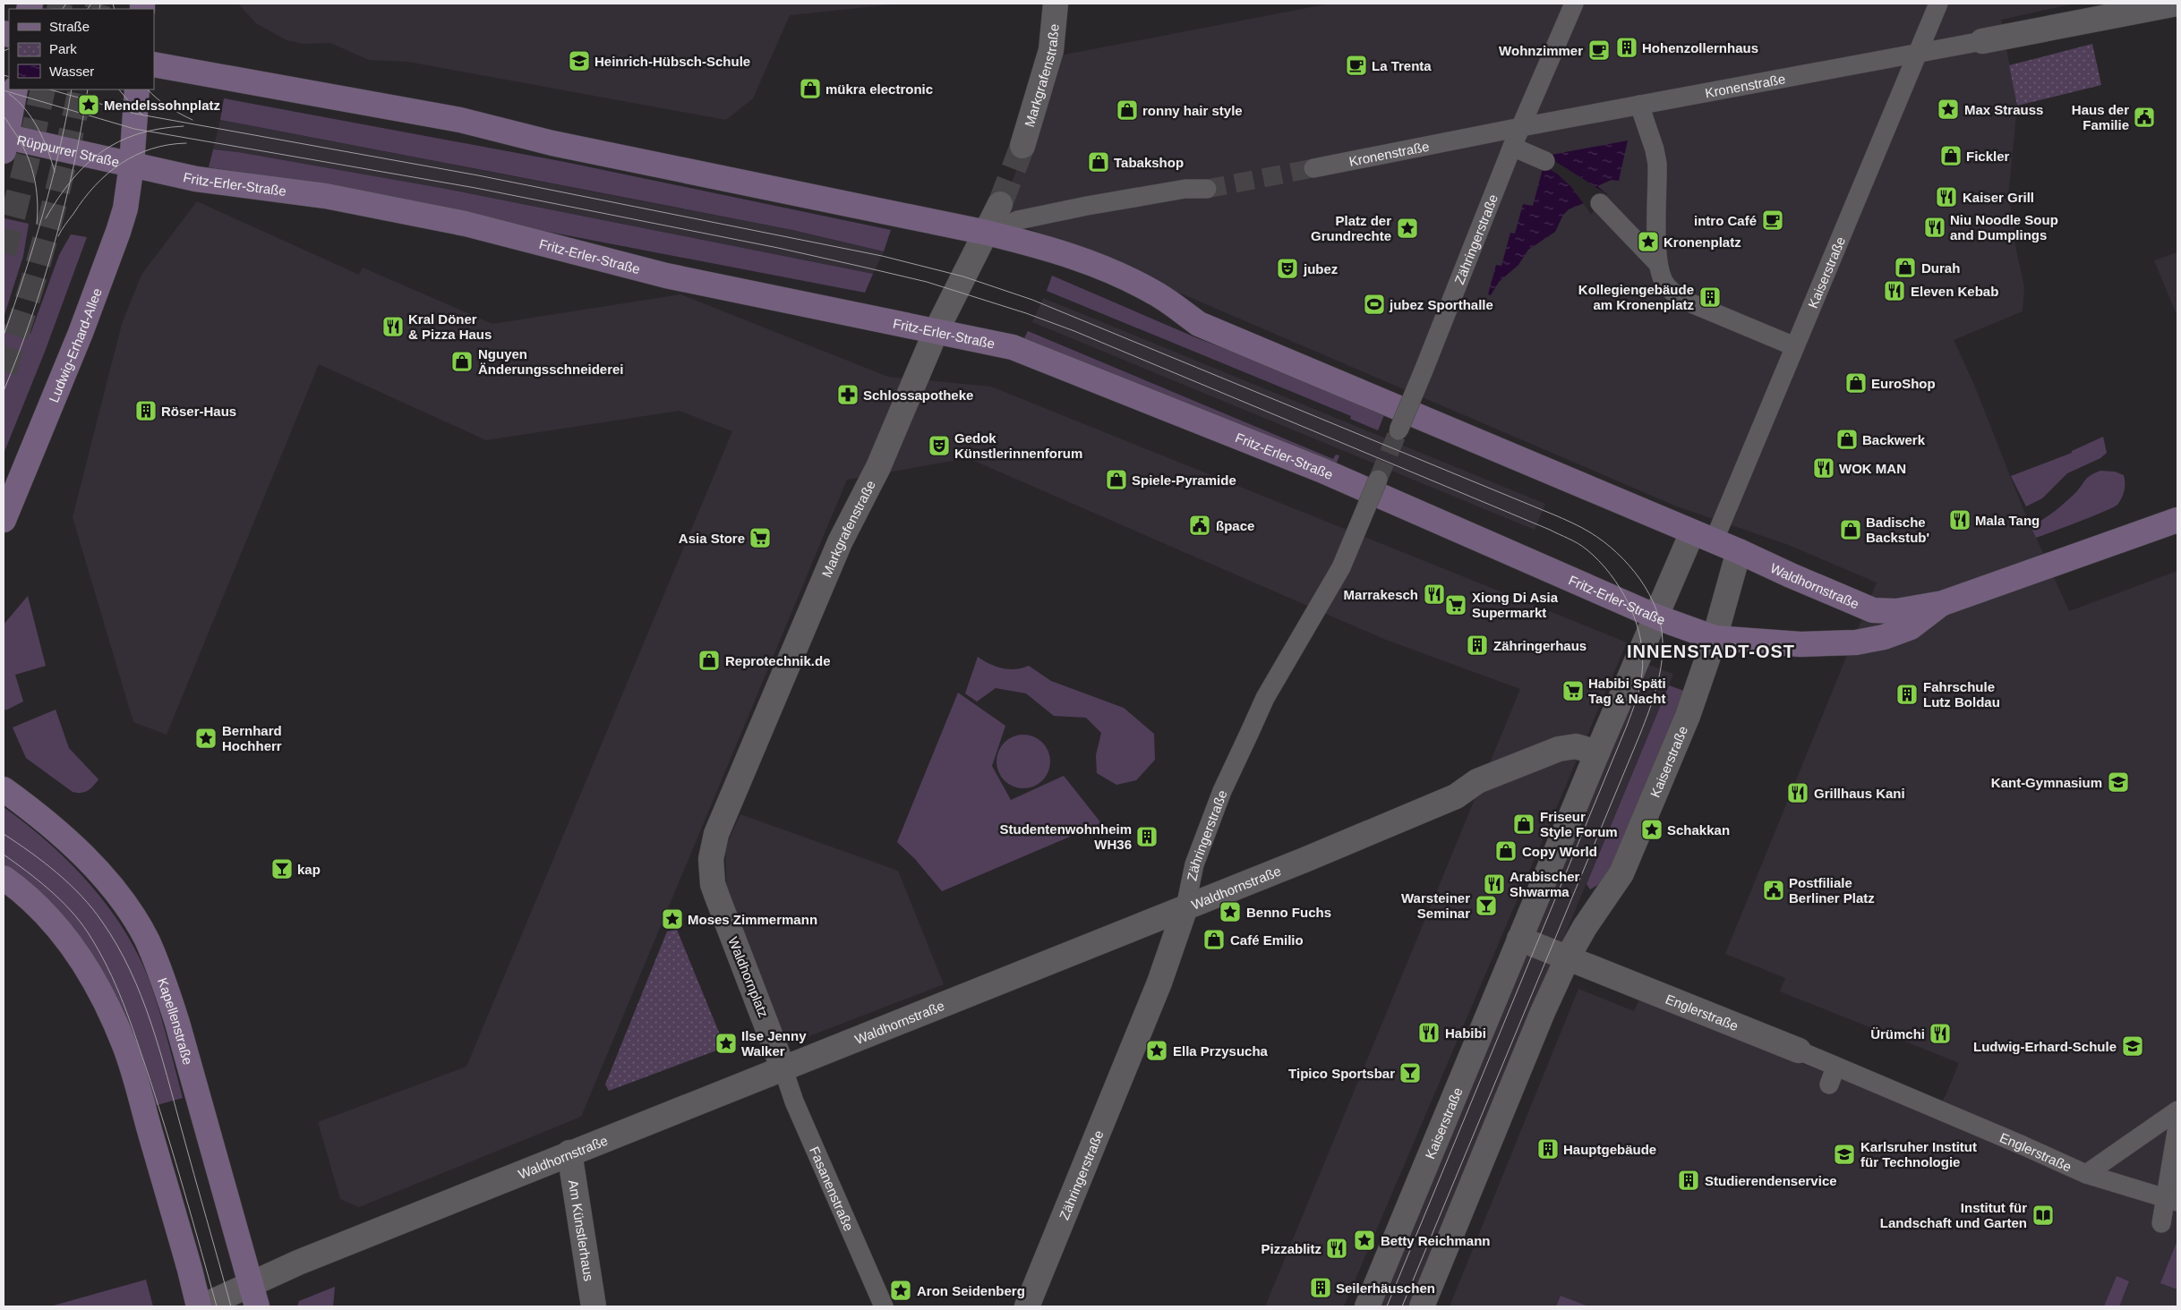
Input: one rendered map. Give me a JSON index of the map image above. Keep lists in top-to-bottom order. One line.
{"streets":{"main road":["Rüppurrer Straße","Fritz-Erler-Straße","Ludwig-Erhard-Allee","Waldhornstraße","Kapellenstraße"],"street":["Markgrafenstraße","Kronenstraße","Zähringerstraße","Kaiserstraße","Waldhornplatz","Englerstraße","Fasanenstraße","Am Künstlerhaus"]},"crossings":[["Markgrafenstraße","Fritz-Erler-Straße"],["Markgrafenstraße","Waldhornplatz"],["Kronenstraße","Zähringerstraße"],["Kronenstraße","Kaiserstraße"],["Rüppurrer Straße","Fritz-Erler-Straße"],["Rüppurrer Straße","Ludwig-Erhard-Allee"],["Fritz-Erler-Straße","Kaiserstraße"],["Fritz-Erler-Straße","Ludwig-Erhard-Allee"],["Fritz-Erler-Straße","Waldhornstraße"],["Zähringerstraße","Waldhornstraße"],["Kaiserstraße","Waldhornstraße"],["Kaiserstraße","Englerstraße"],["Waldhornstraße","Waldhornplatz"],["Waldhornstraße","Kapellenstraße"],["Waldhornstraße","Fasanenstraße"],["Waldhornstraße","Am Künstlerhaus"],["Waldhornplatz","Fasanenstraße"]],"districts":["INNENSTADT-OST"],"places":{"building":["Hohenzollernhaus","Kollegiengebäude am Kronenplatz","Röser-Haus","Zähringerhaus","Fahrschule Lutz Boldau","Studentenwohnheim WH36","Hauptgebäude","Studierendenservice","Seilerhäuschen"],"cafe":["Wohnzimmer","La Trenta","intro Café"],"school or university":["Heinrich-Hübsch-Schule","Kant-Gymnasium","Ludwig-Erhard-Schule","Karlsruher Institut für Technologie"],"shop":["mükra electronic","ronny hair style","Fickler","Tabakshop","Durah","Nguyen Änderungsschneiderei","EuroShop","Backwerk","Spiele-Pyramide","Badische Backstub'","Reprotechnik.de","Friseur Style Forum","Copy World","Café Emilio"],"place":["Mendelssohnplatz","Max Strauss","Platz der Grundrechte","Kronenplatz","Bernhard Hochherr","Schakkan","Benno Fuchs","Moses Zimmermann","Ilse Jenny Walker","Ella Przysucha","Betty Reichmann","Aron Seidenberg"],"public building":["Haus der Familie","ßpace","Postfiliale Berliner Platz"],"restaurant":["Kaiser Grill","Niu Noodle Soup and Dumplings","Eleven Kebab","Kral Döner & Pizza Haus","WOK MAN","Mala Tang","Marrakesch","Grillhaus Kani","Arabischer Shwarma","Habibi","Ürümchi","Pizzablitz"],"theatre":["jubez","Gedok Künstlerinnenforum"],"sports":["jubez Sporthalle"],"pharmacy":["Schlossapotheke"],"supermarket":["Asia Store","Xiong Di Asia Supermarkt","Habibi Späti Tag & Nacht"],"bar":["kap","Warsteiner Seminar","Tipico Sportsbar"],"library":["Institut für Landschaft und Garten"]},"legend":["Straße","Park","Wasser"]}
